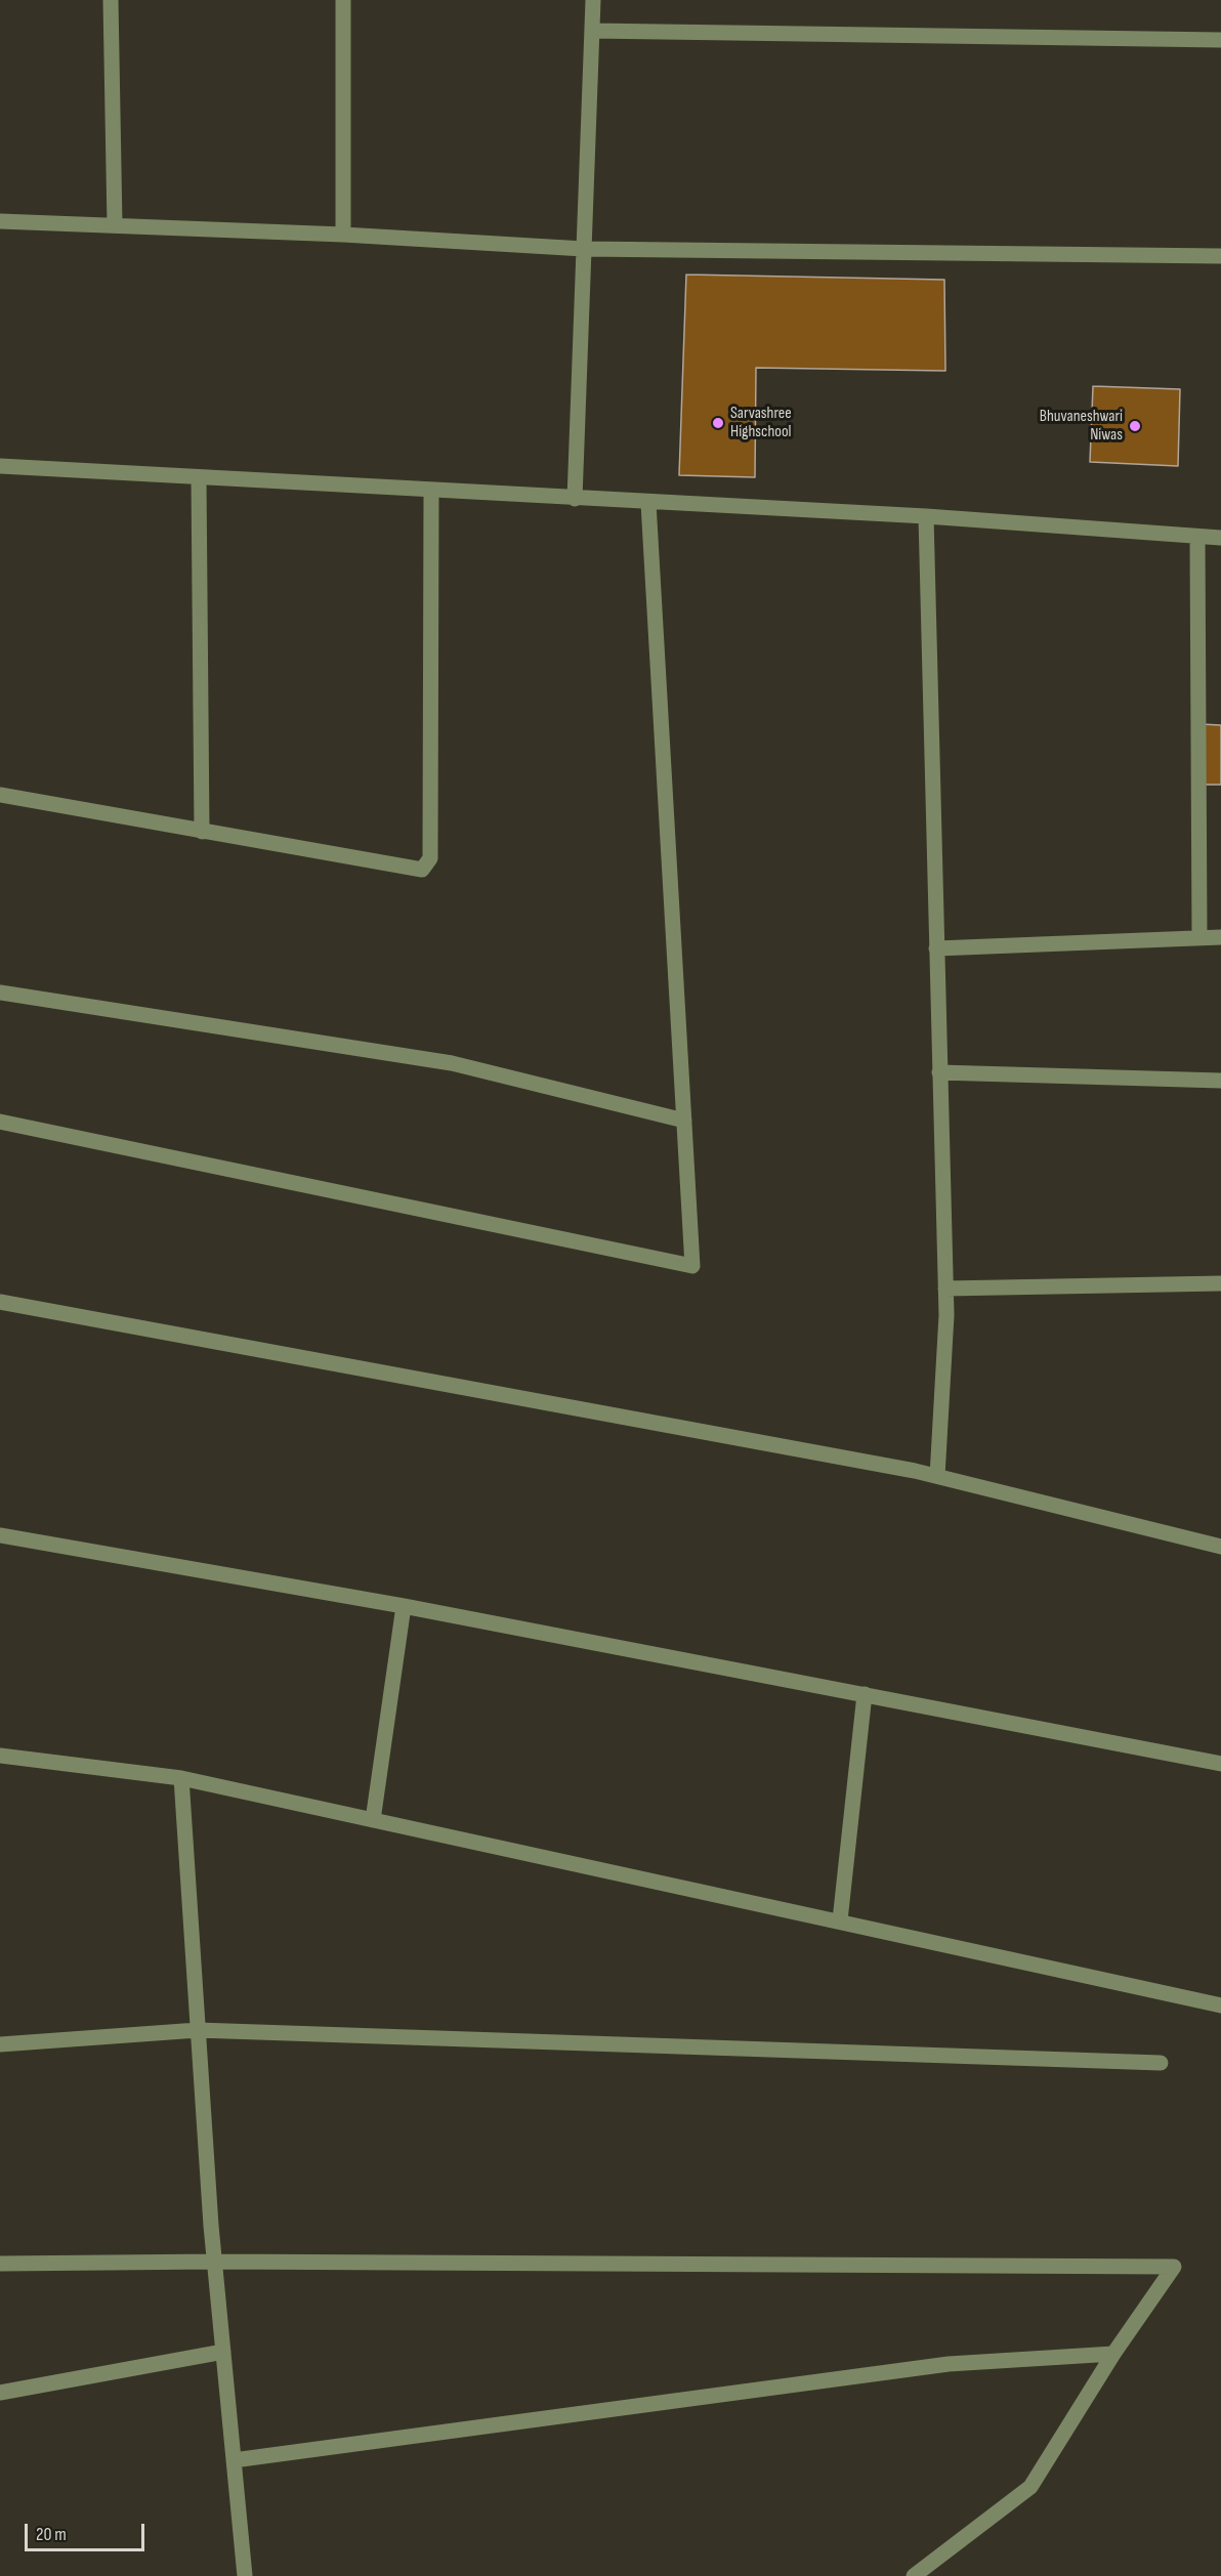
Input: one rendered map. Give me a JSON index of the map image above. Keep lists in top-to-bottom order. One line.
{"places":["Sarvashree Highschool","Bhuvaneshwari Niwas"],"scale_bar":"20 m"}
